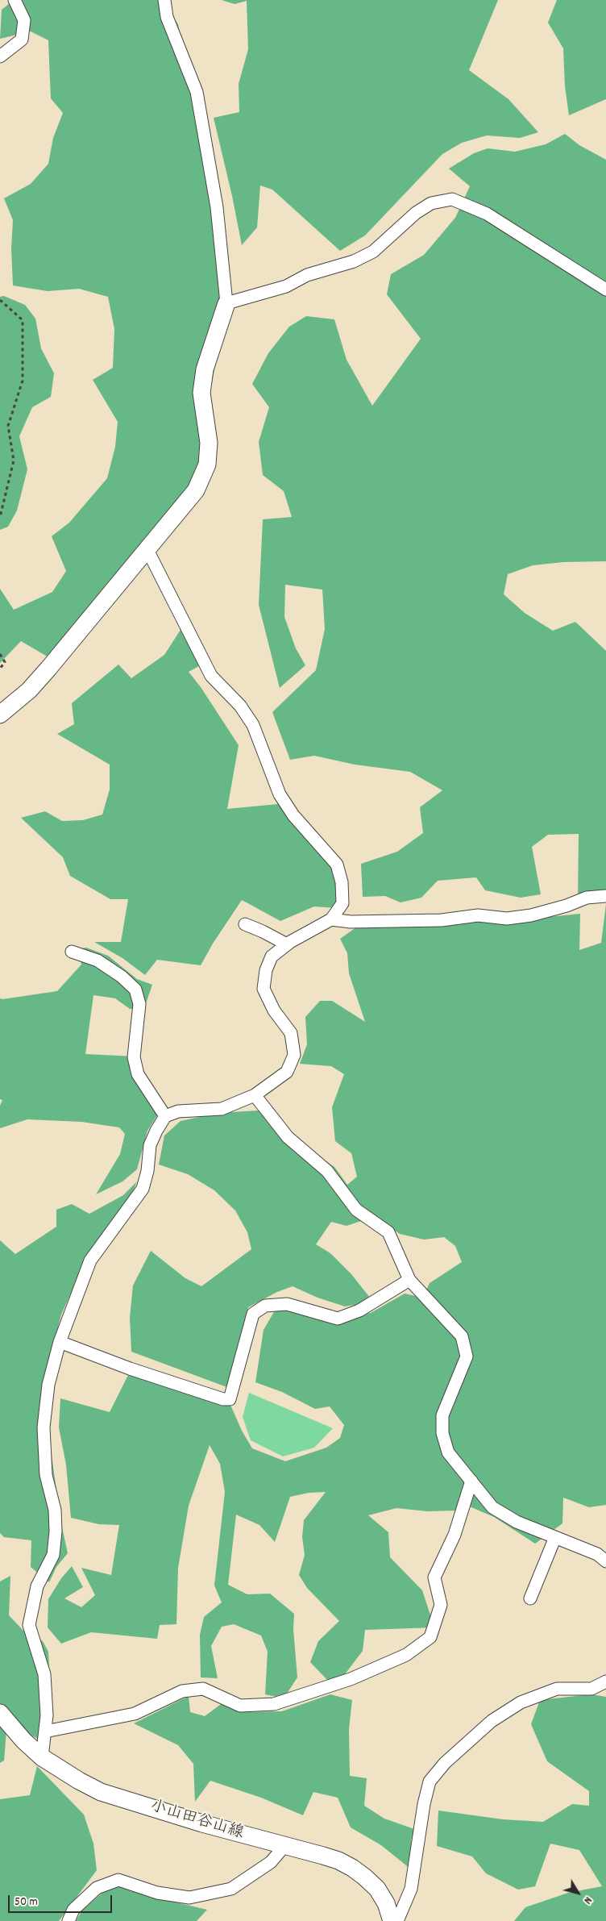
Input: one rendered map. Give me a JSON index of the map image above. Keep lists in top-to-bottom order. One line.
{"streets":{"street":["小山田谷山線"]},"scale_bar":"50 m","north":"bottom right"}
